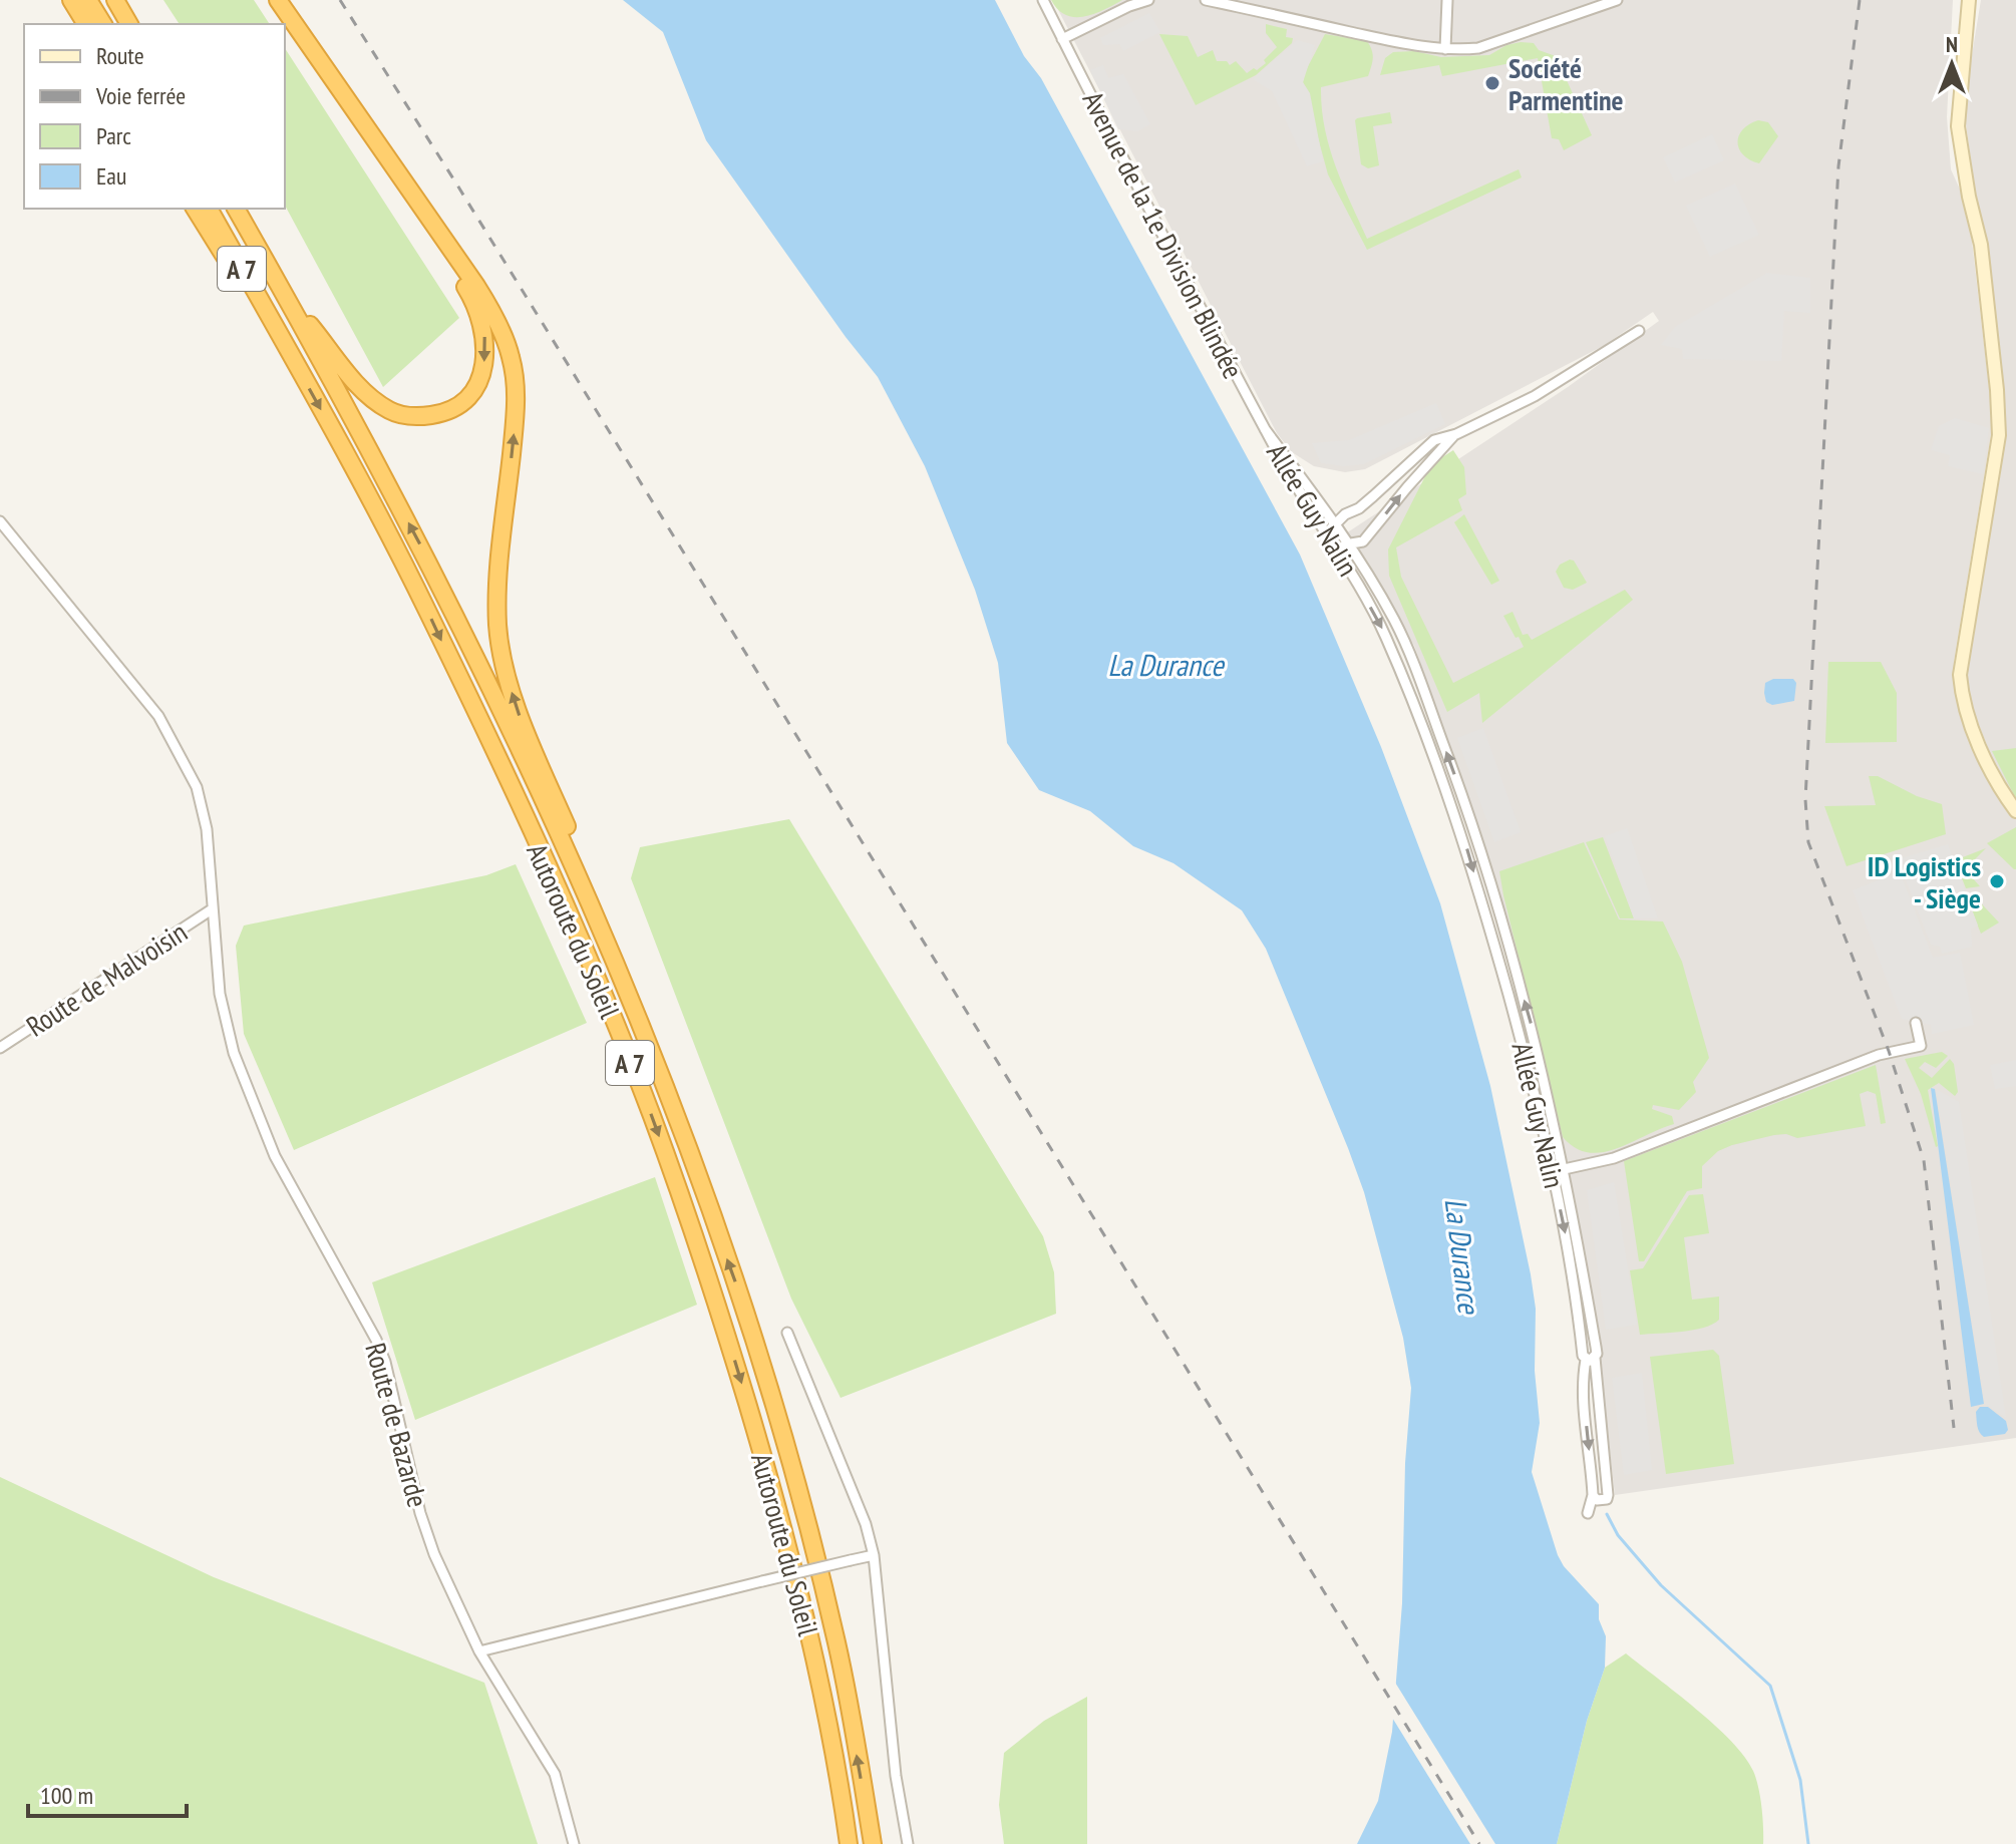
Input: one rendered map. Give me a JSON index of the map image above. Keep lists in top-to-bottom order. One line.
{"streets":{"highway":["A 7","Autoroute du Soleil"],"street":["Avenue de la 1e Division Blindée","Allée Guy Nalin","Route de Malvoisin","Route de Bazarde"]},"crossings":[["Avenue de la 1e Division Blindée","Allée Guy Nalin"],["Route de Malvoisin","Route de Bazarde"]],"water":["La Durance"],"places":["Société Parmentine","ID Logistics - Siège"],"legend":["Route","Voie ferrée","Parc","Eau"],"scale_bar":"100 m","north":"top"}
